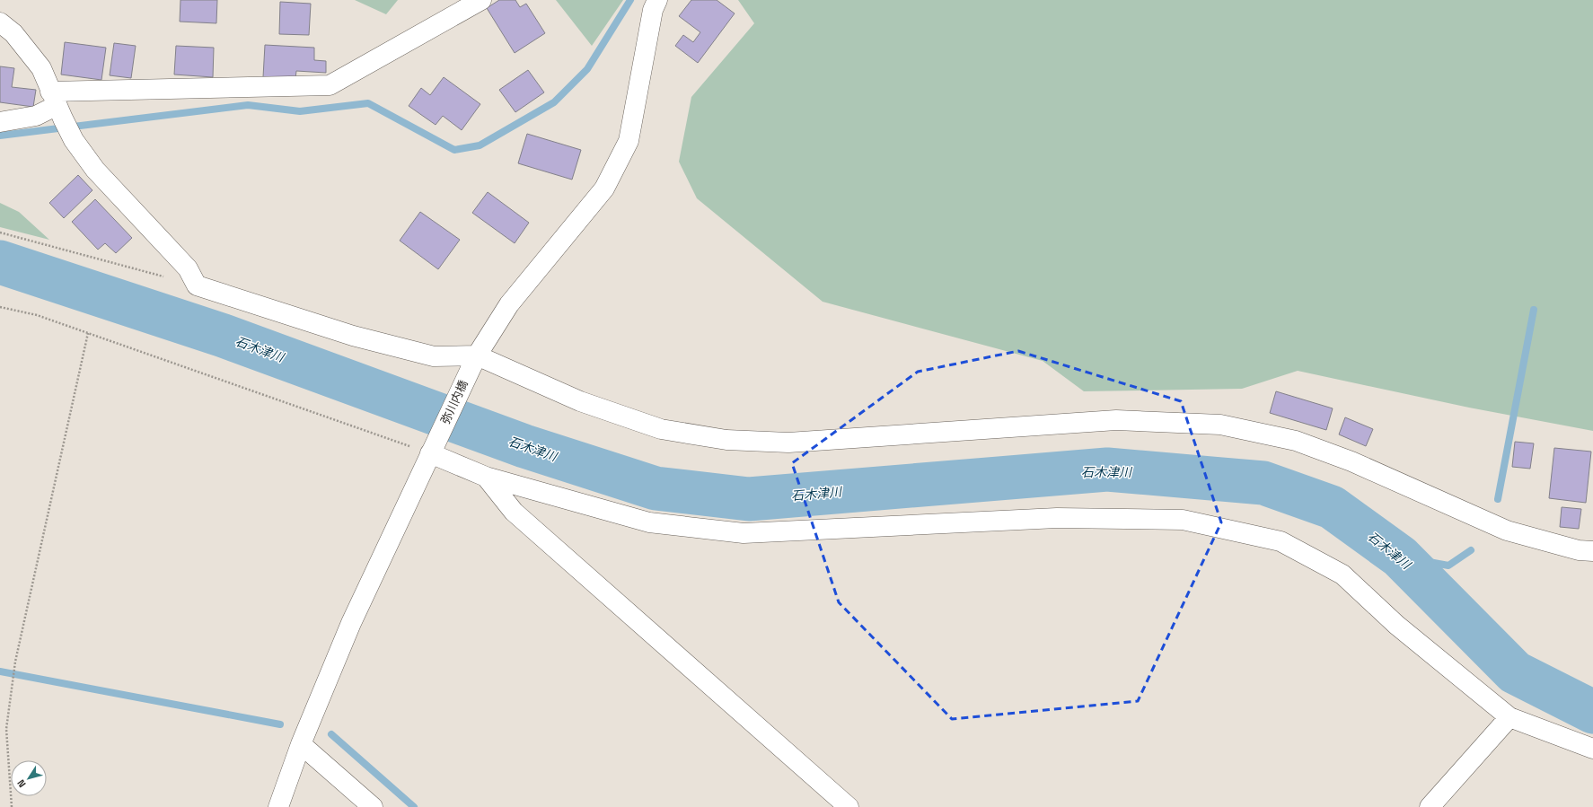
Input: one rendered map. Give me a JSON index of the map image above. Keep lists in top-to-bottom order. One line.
{"streets":{"street":["弥川内橋"]},"water":["石木津川"],"north":"bottom left"}
